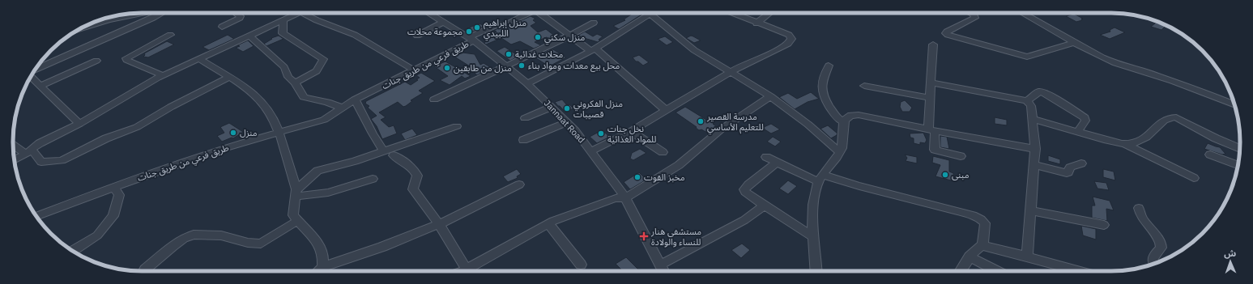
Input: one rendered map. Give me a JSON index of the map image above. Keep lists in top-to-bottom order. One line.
{"streets":{"street":["طريق فرعي من طريق جنات","Jannaat Road"]},"crossings":[["طريق فرعي من طريق جنات","Jannaat Road"]],"places":{"other":["منزل إبراهيم اللبيدي","مجموعة محلات","منزل سكني","محلات غدائية","محل بيع معدات ومواد بناء","منزل من طابقين","منزل الفكروني قصيبات","مدرسة القصير للتعليم الأساسي","منزل","نخل جنات للمواد الغذائية","مبنى","مخبز القوت"],"health":["مستشفى هنار للنساء والولادة"]},"north":"top"}
